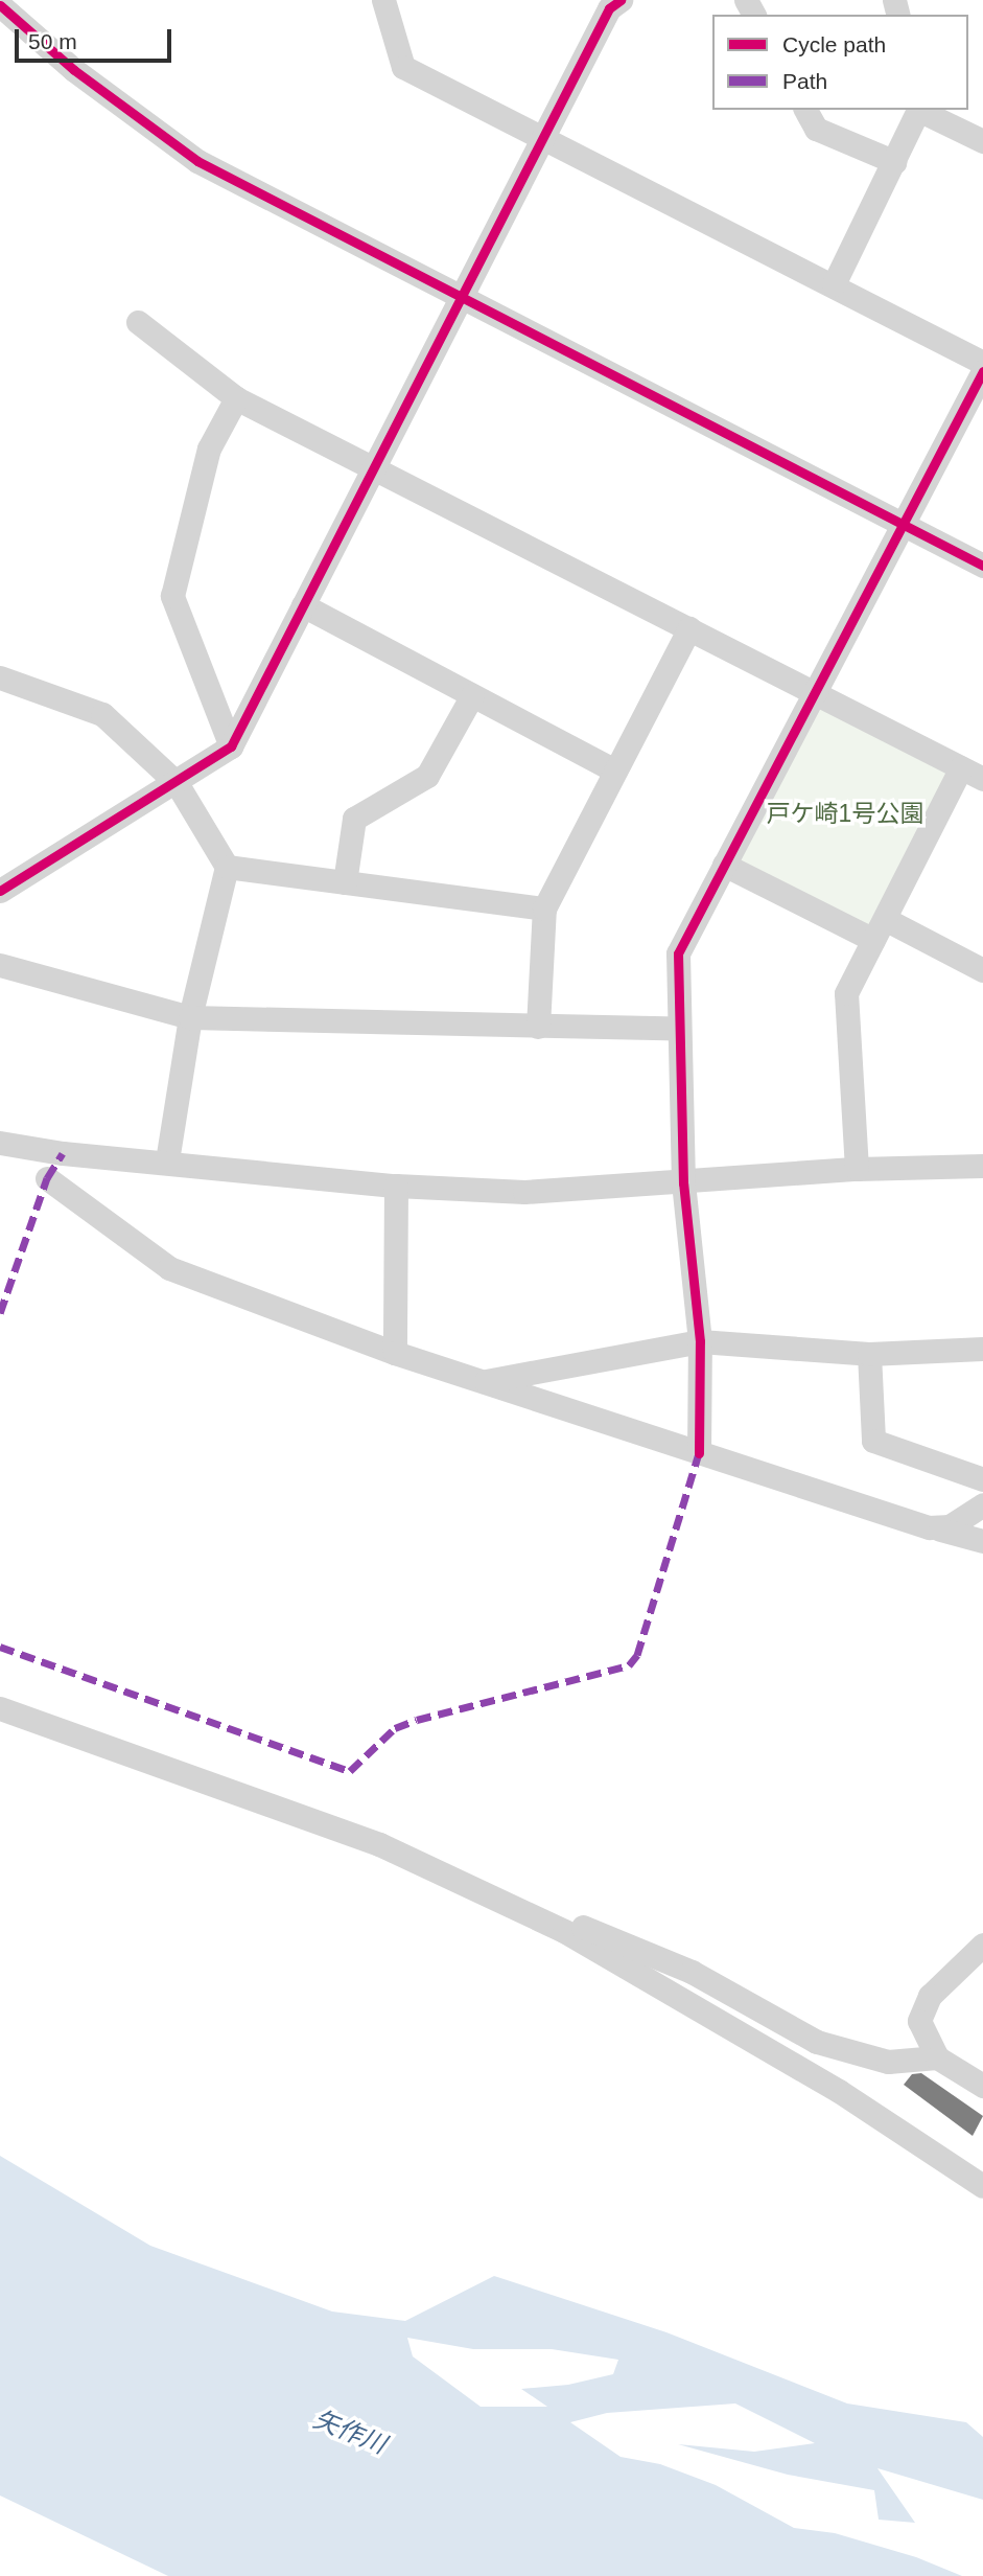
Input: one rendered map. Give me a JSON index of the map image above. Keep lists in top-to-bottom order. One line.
{"water":["矢作川"],"parks":["戸ケ崎1号公園"],"legend":["Cycle path","Path"],"scale_bar":"50 m"}
